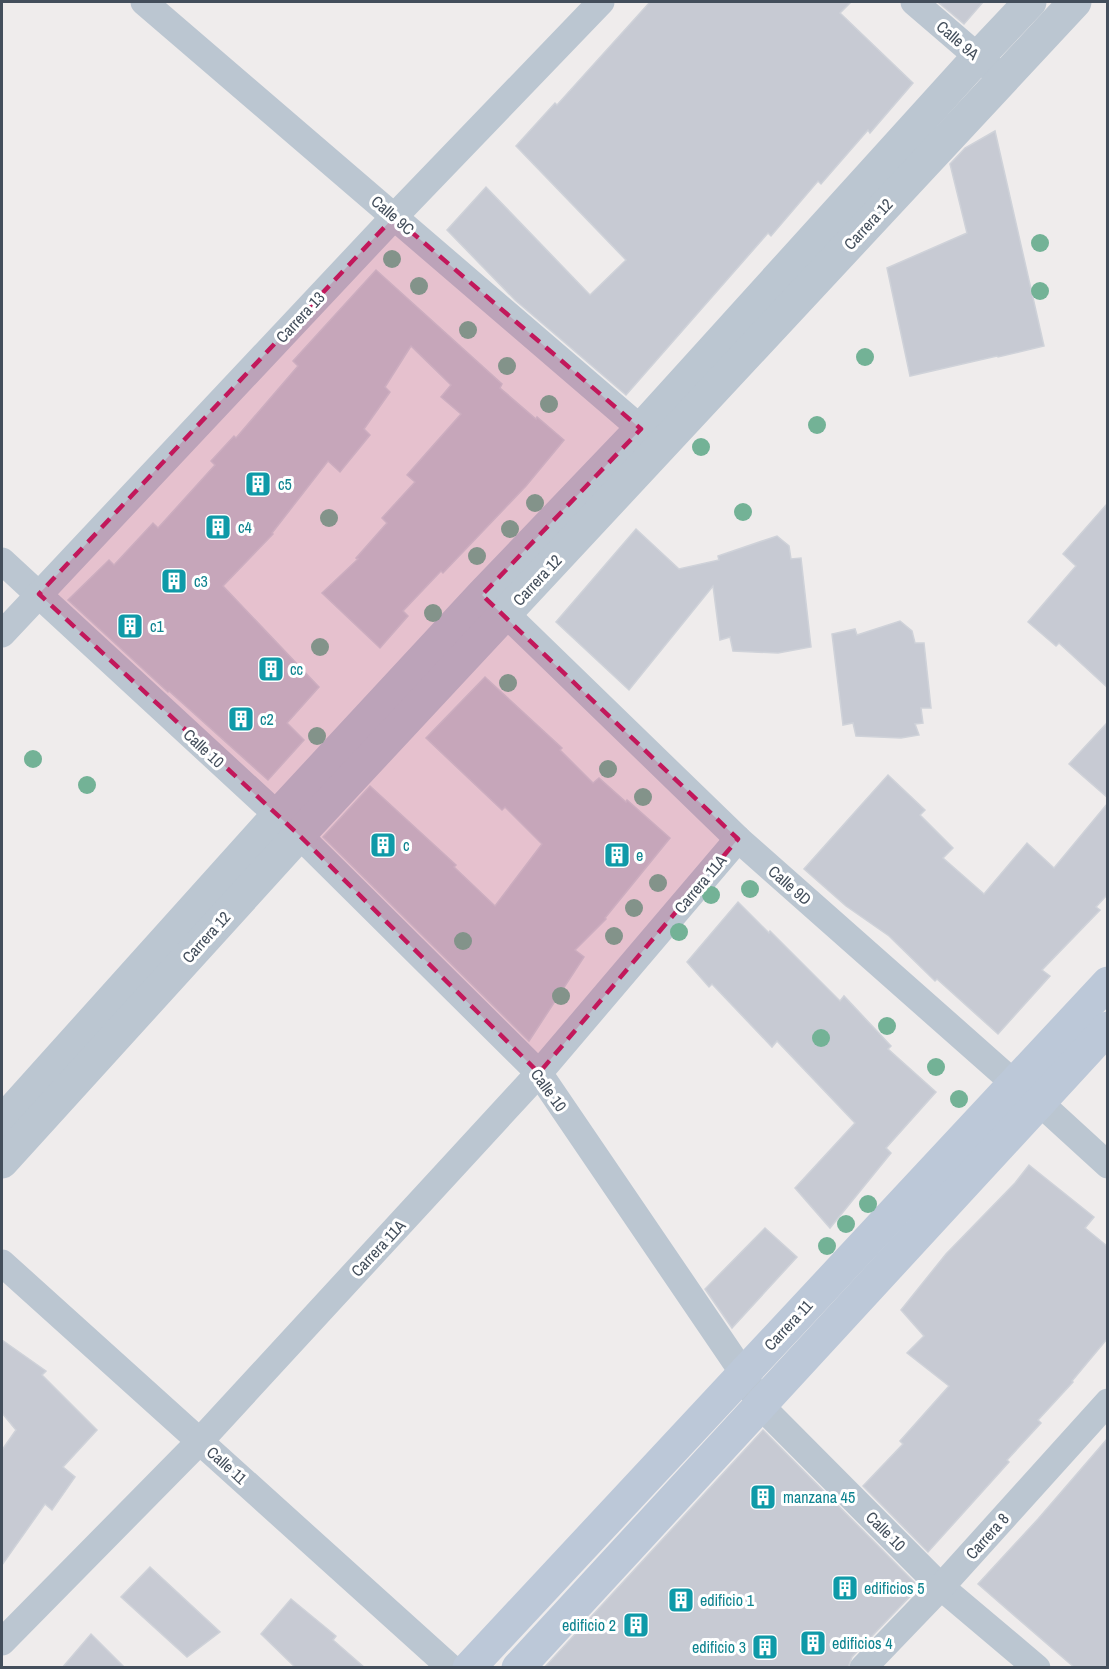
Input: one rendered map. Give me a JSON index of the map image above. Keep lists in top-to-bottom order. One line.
{"streets":{"main road":["Carrera 11"],"street":["Calle 9A","Calle 9C","Carrera 12","Carrera 13","Calle 10","Carrera 11A","Calle 9D","Calle 11","Carrera 8"]},"crossings":[["Calle 9A","Carrera 12"],["Calle 9C","Carrera 12"],["Calle 9C","Carrera 13"],["Carrera 12","Calle 10"],["Carrera 12","Calle 9D"],["Carrera 13","Calle 10"],["Calle 10","Carrera 11A"],["Calle 10","Carrera 11"],["Calle 10","Carrera 8"],["Carrera 11A","Calle 9D"],["Carrera 11A","Calle 11"],["Calle 9D","Carrera 11"]],"places":{"building":["c5","c4","c3","c1","cc","c2","c","e","manzana 45","edificios 5","edificio 1","edificio 2","edificios 4","edificio 3"]}}
